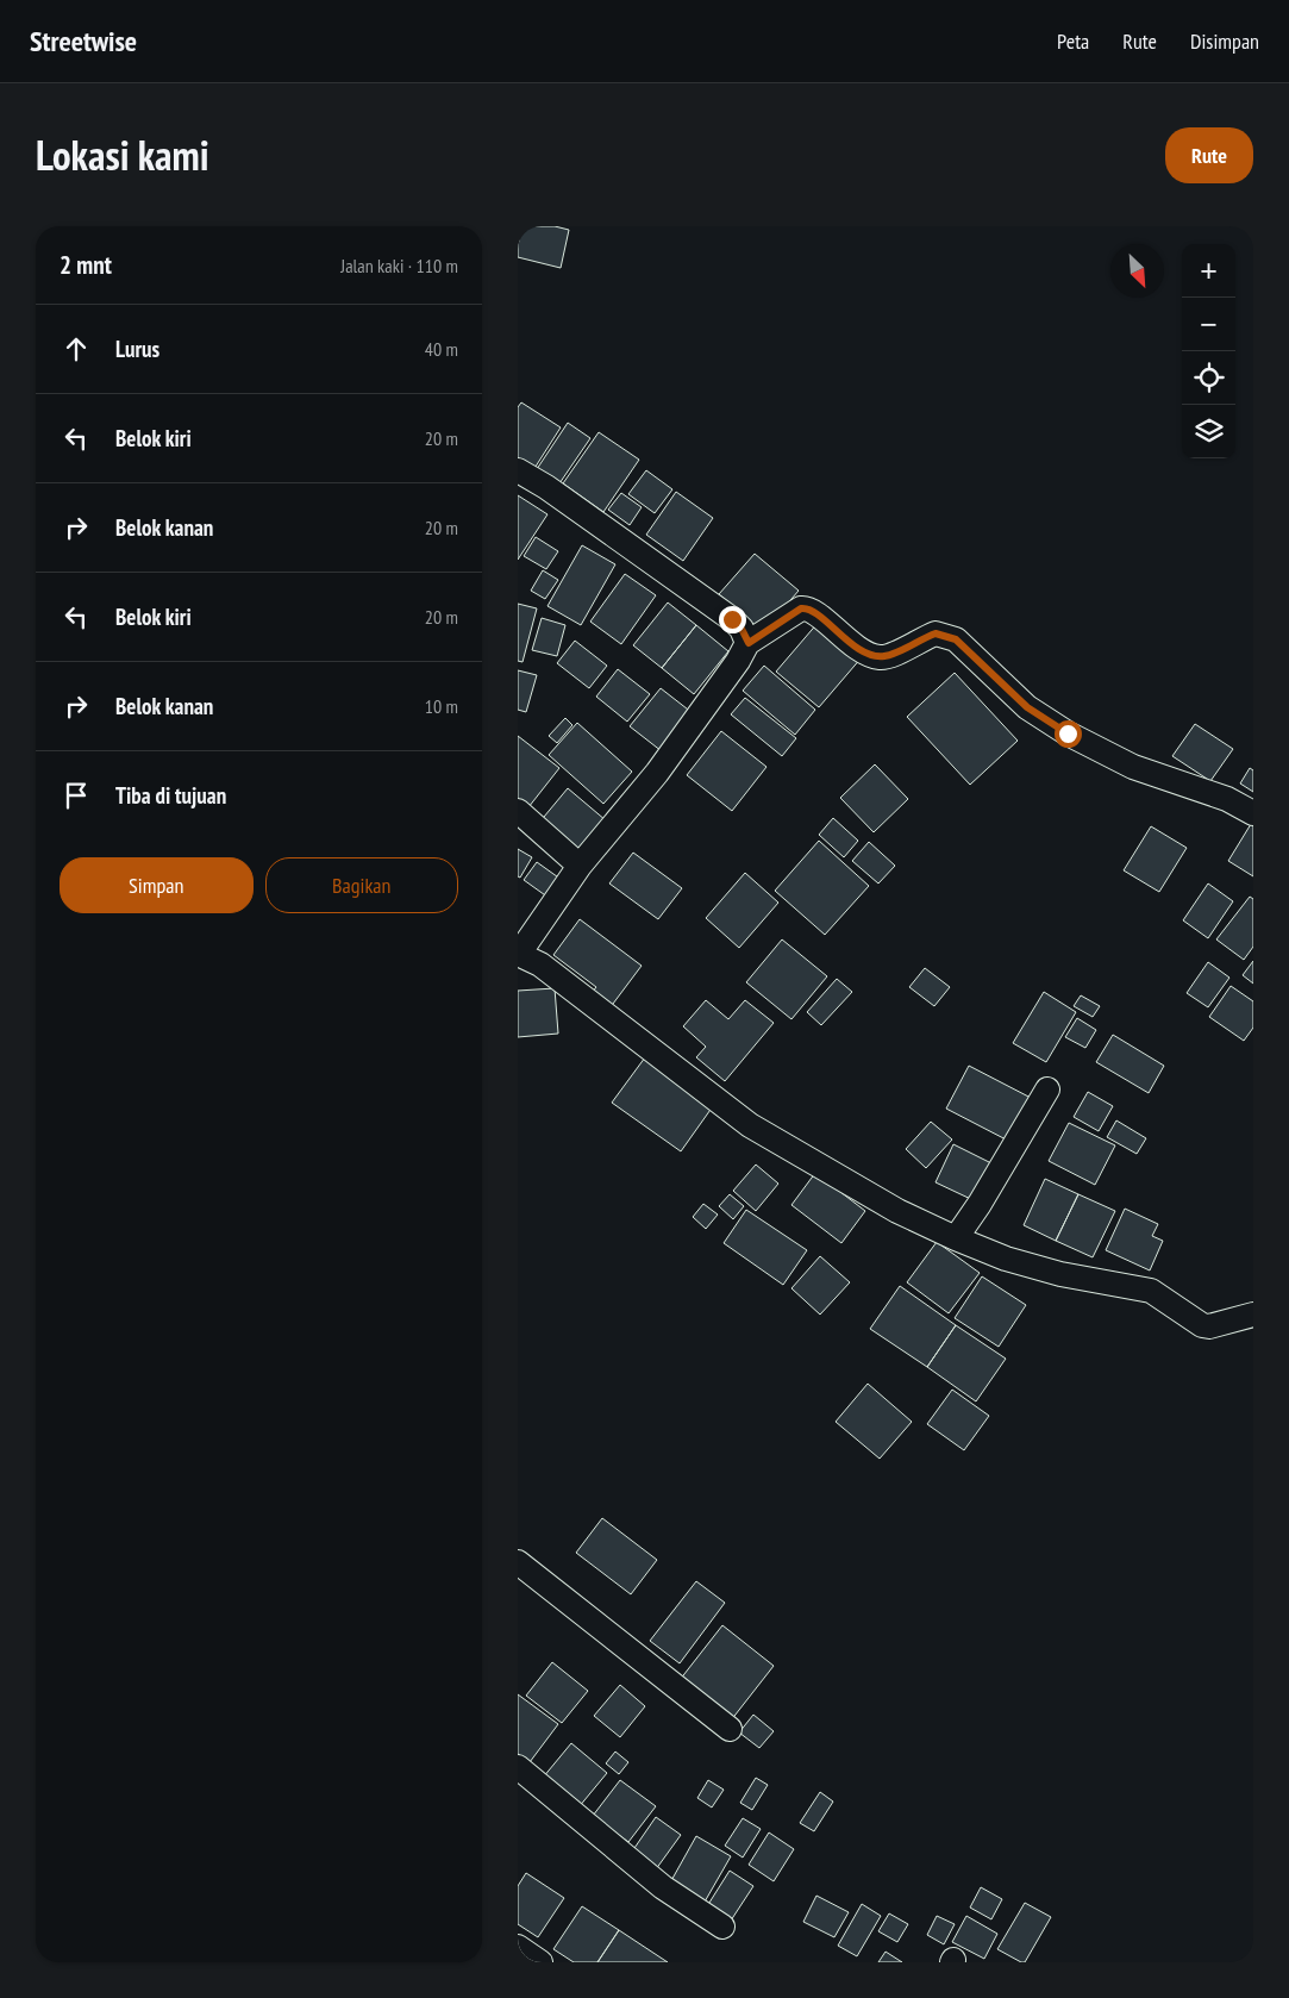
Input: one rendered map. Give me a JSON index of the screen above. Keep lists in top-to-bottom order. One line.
{"north":"bottom right","page":{"header":"Streetwise","nav":["Peta","Rute","Disimpan"],"title":"Lokasi kami","buttons":["Rute",["Simpan","Bagikan"]],"heading":["2 mnt","Jalan kaki · 110 m"],"map_buttons":["+","−"],"list":[["Lurus","40 m"],["Belok kiri","20 m"],["Belok kanan","20 m"],["Belok kiri","20 m"],["Belok kanan","10 m"],"Tiba di tujuan"]}}
